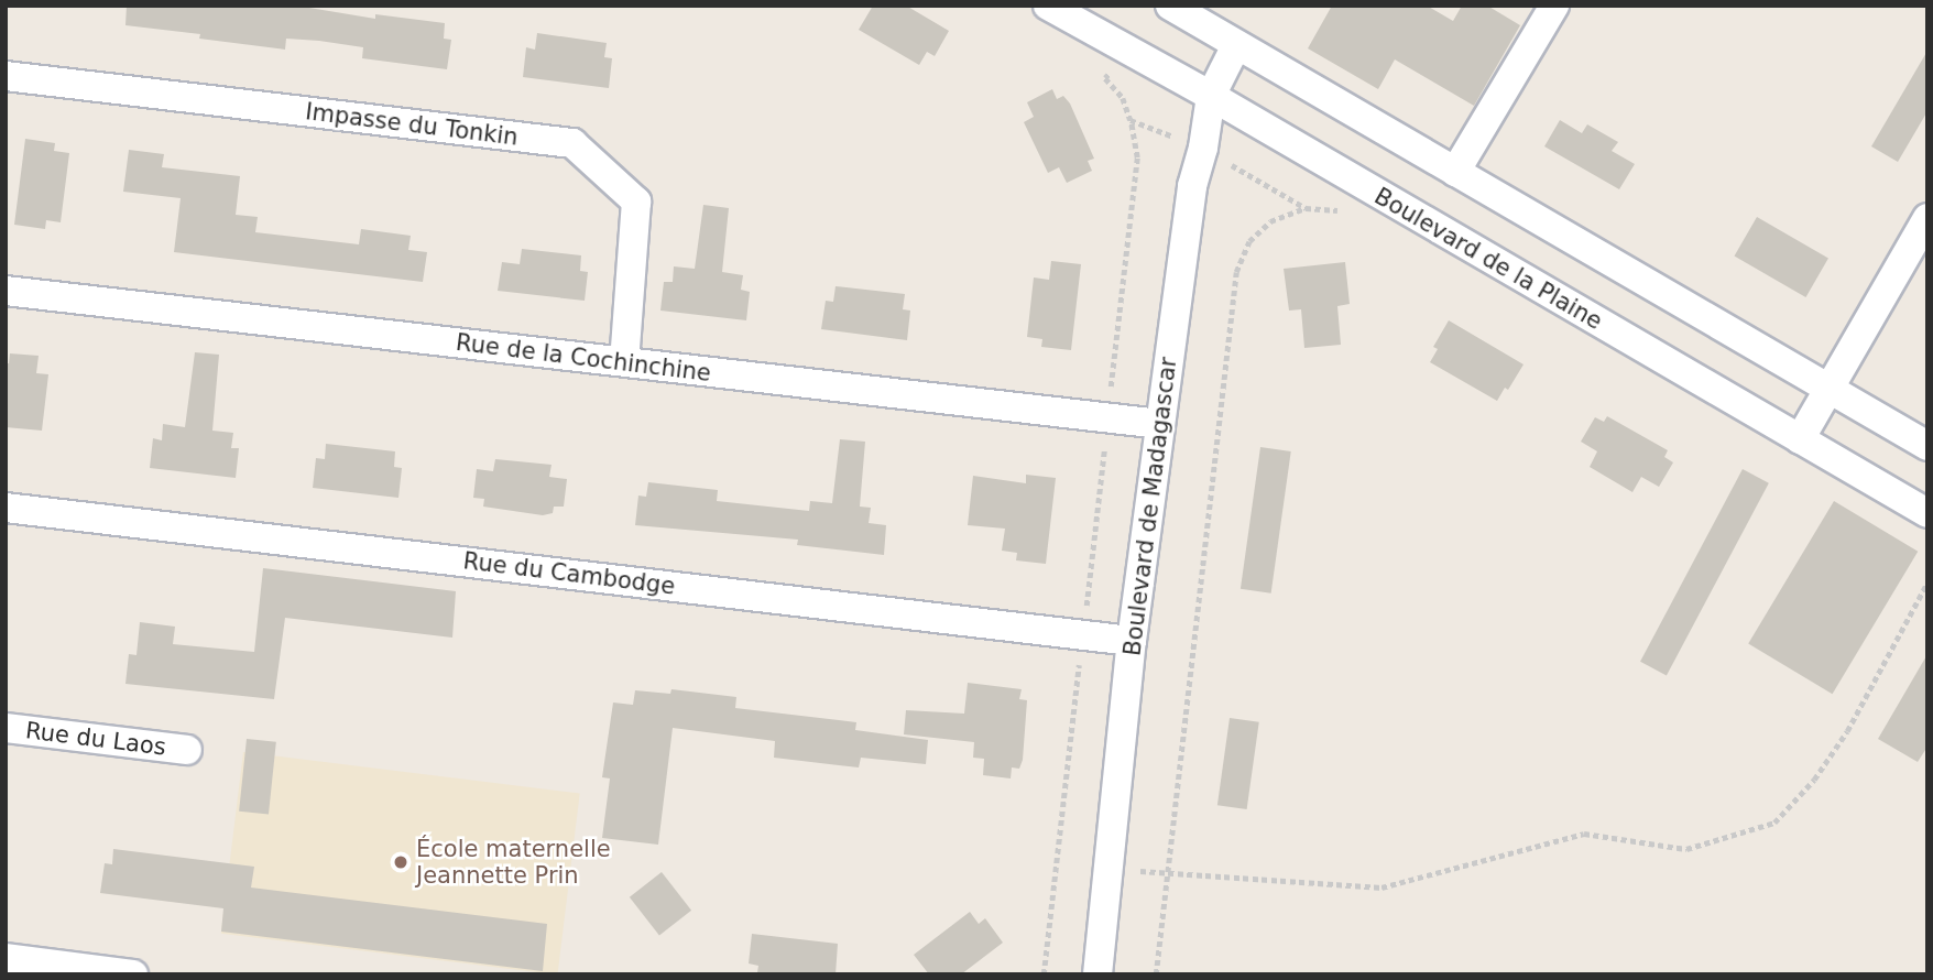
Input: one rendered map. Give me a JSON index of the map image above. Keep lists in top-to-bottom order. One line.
{"streets":{"street":["Impasse du Tonkin","Boulevard de la Plaine","Rue de la Cochinchine","Boulevard de Madagascar","Rue du Cambodge","Rue du Laos"]},"crossings":[["Impasse du Tonkin","Rue de la Cochinchine"],["Boulevard de la Plaine","Boulevard de Madagascar"],["Rue de la Cochinchine","Boulevard de Madagascar"],["Boulevard de Madagascar","Rue du Cambodge"]],"places":["École maternelle Jeannette Prin"]}
